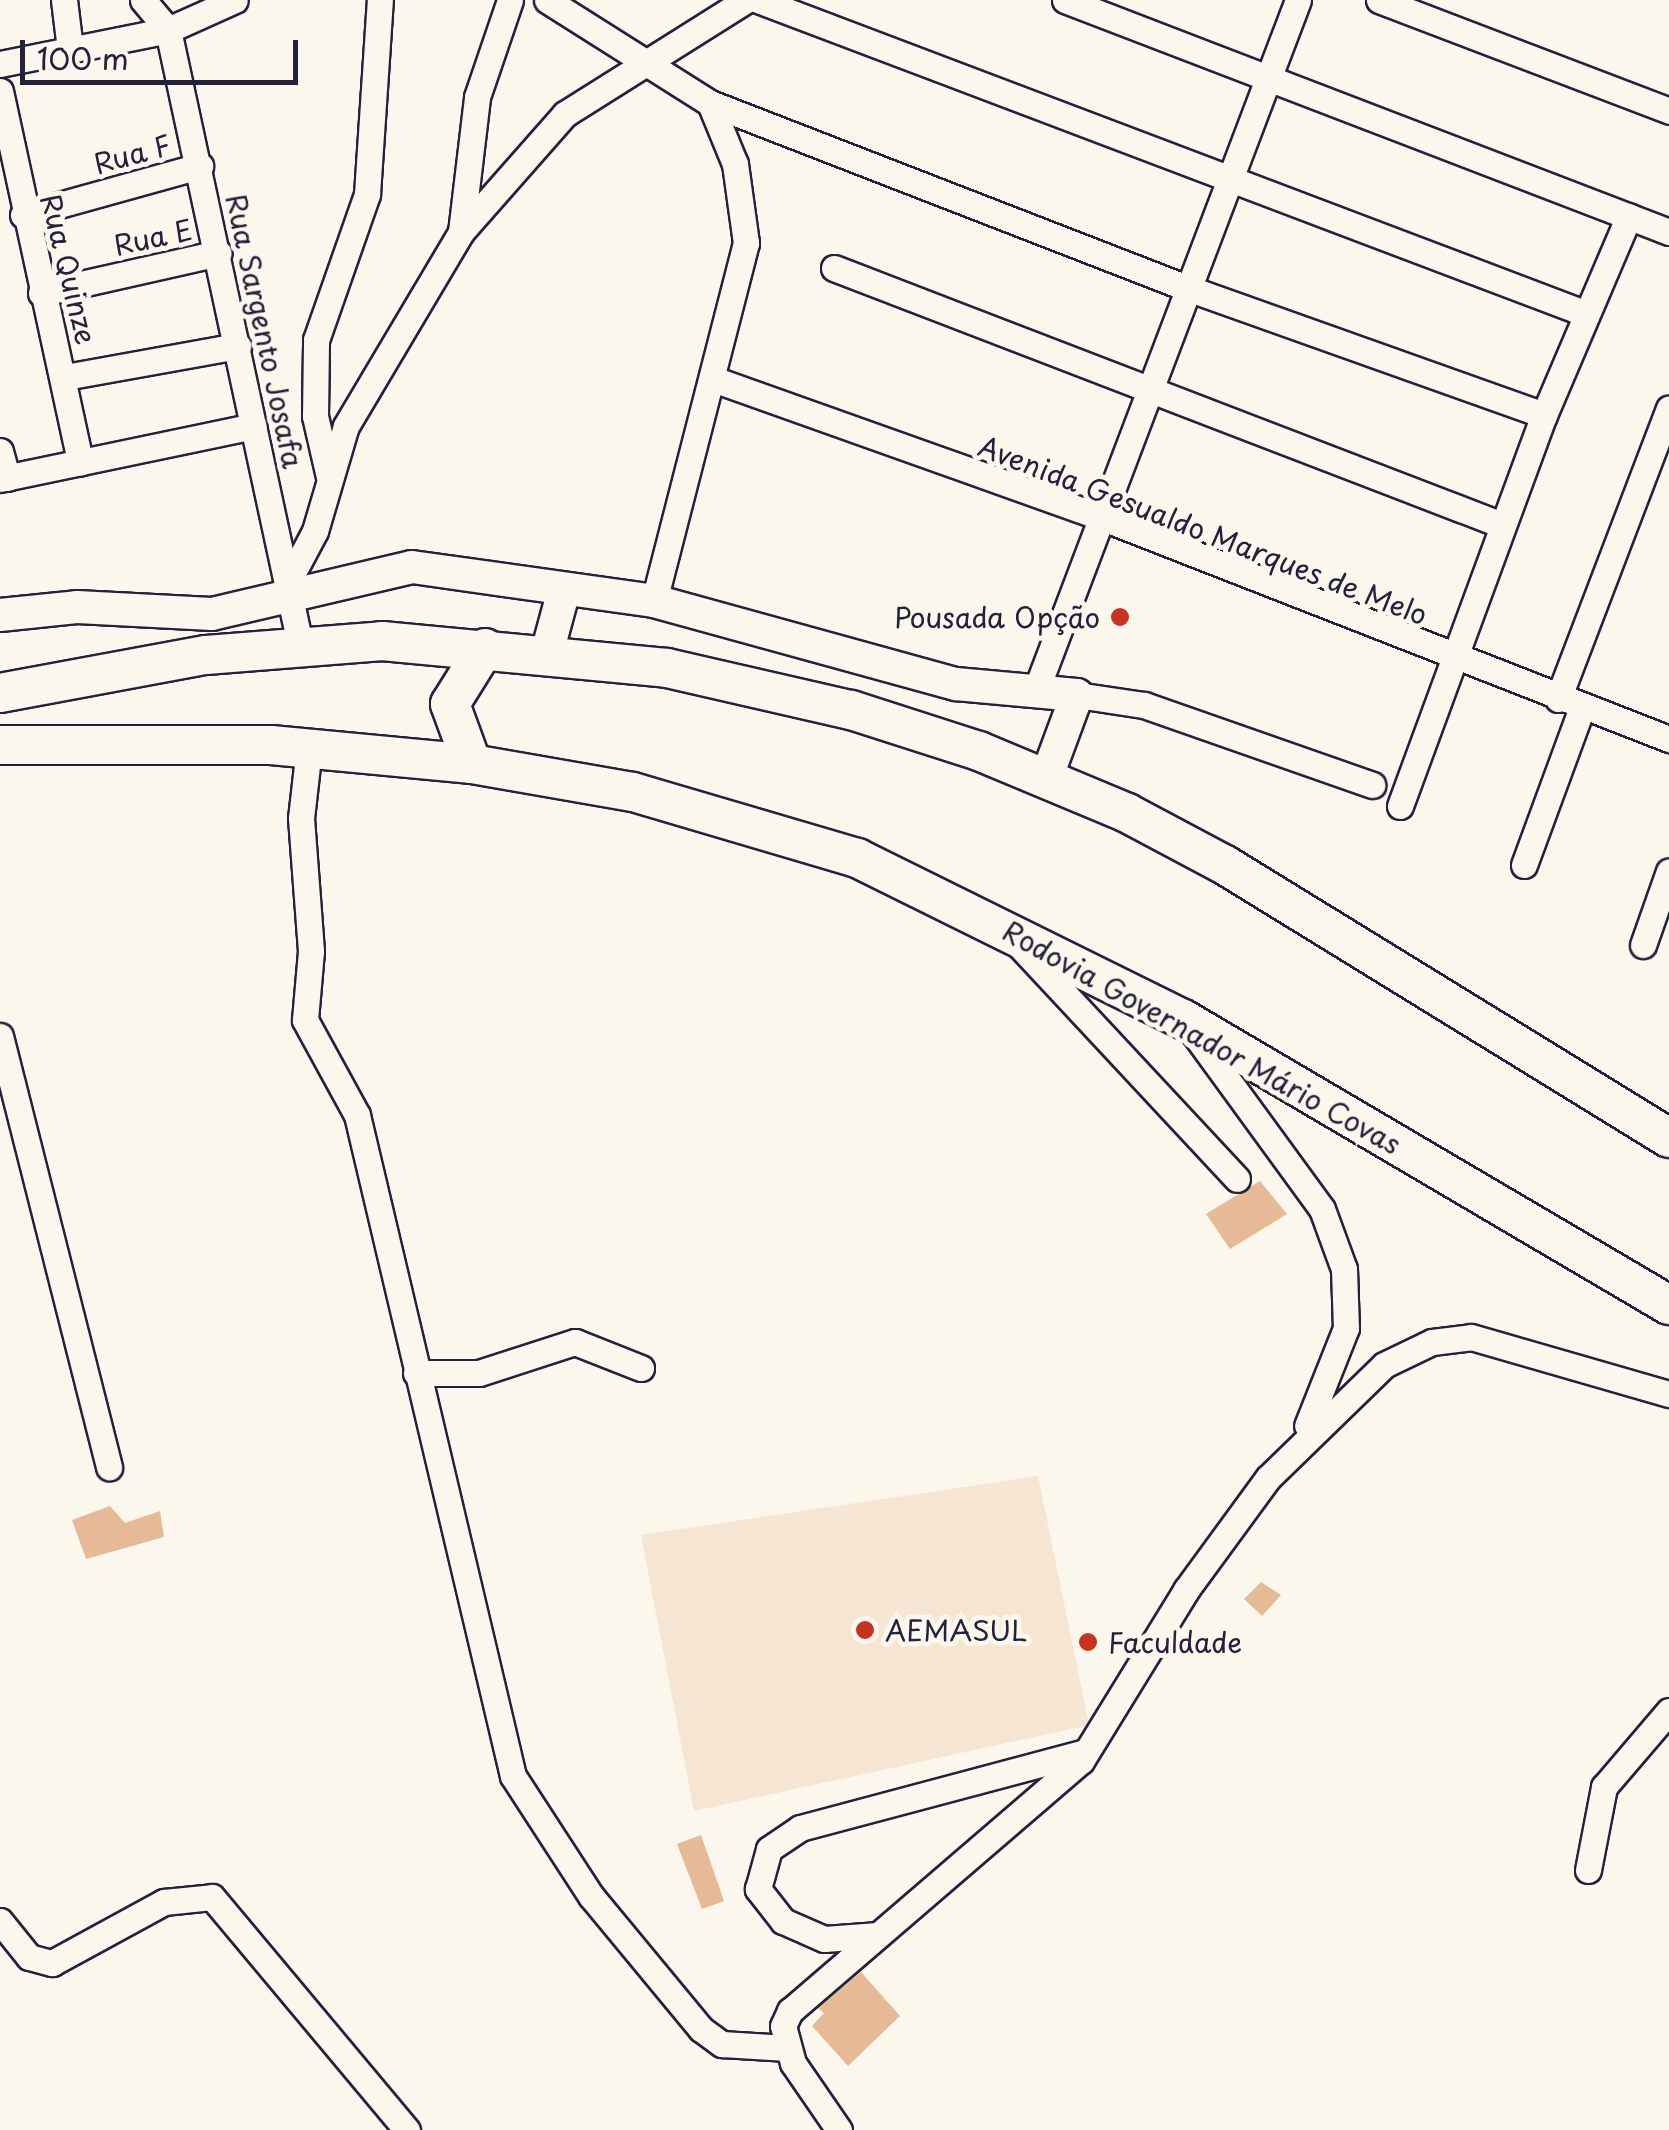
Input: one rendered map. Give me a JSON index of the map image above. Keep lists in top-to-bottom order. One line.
{"streets":{"highway":["Rodovia Governador Mário Covas"],"street":["Rua F","Rua E","Rua Quinze","Rua Sargento Josafa","Avenida Gesualdo Marques de Melo"]},"crossings":[["Rua F","Rua Quinze"],["Rua F","Rua Sargento Josafa"],["Rua E","Rua Quinze"],["Rua E","Rua Sargento Josafa"]],"places":["Pousada Opção","AEMASUL","Faculdade"],"scale_bar":"100 m"}
